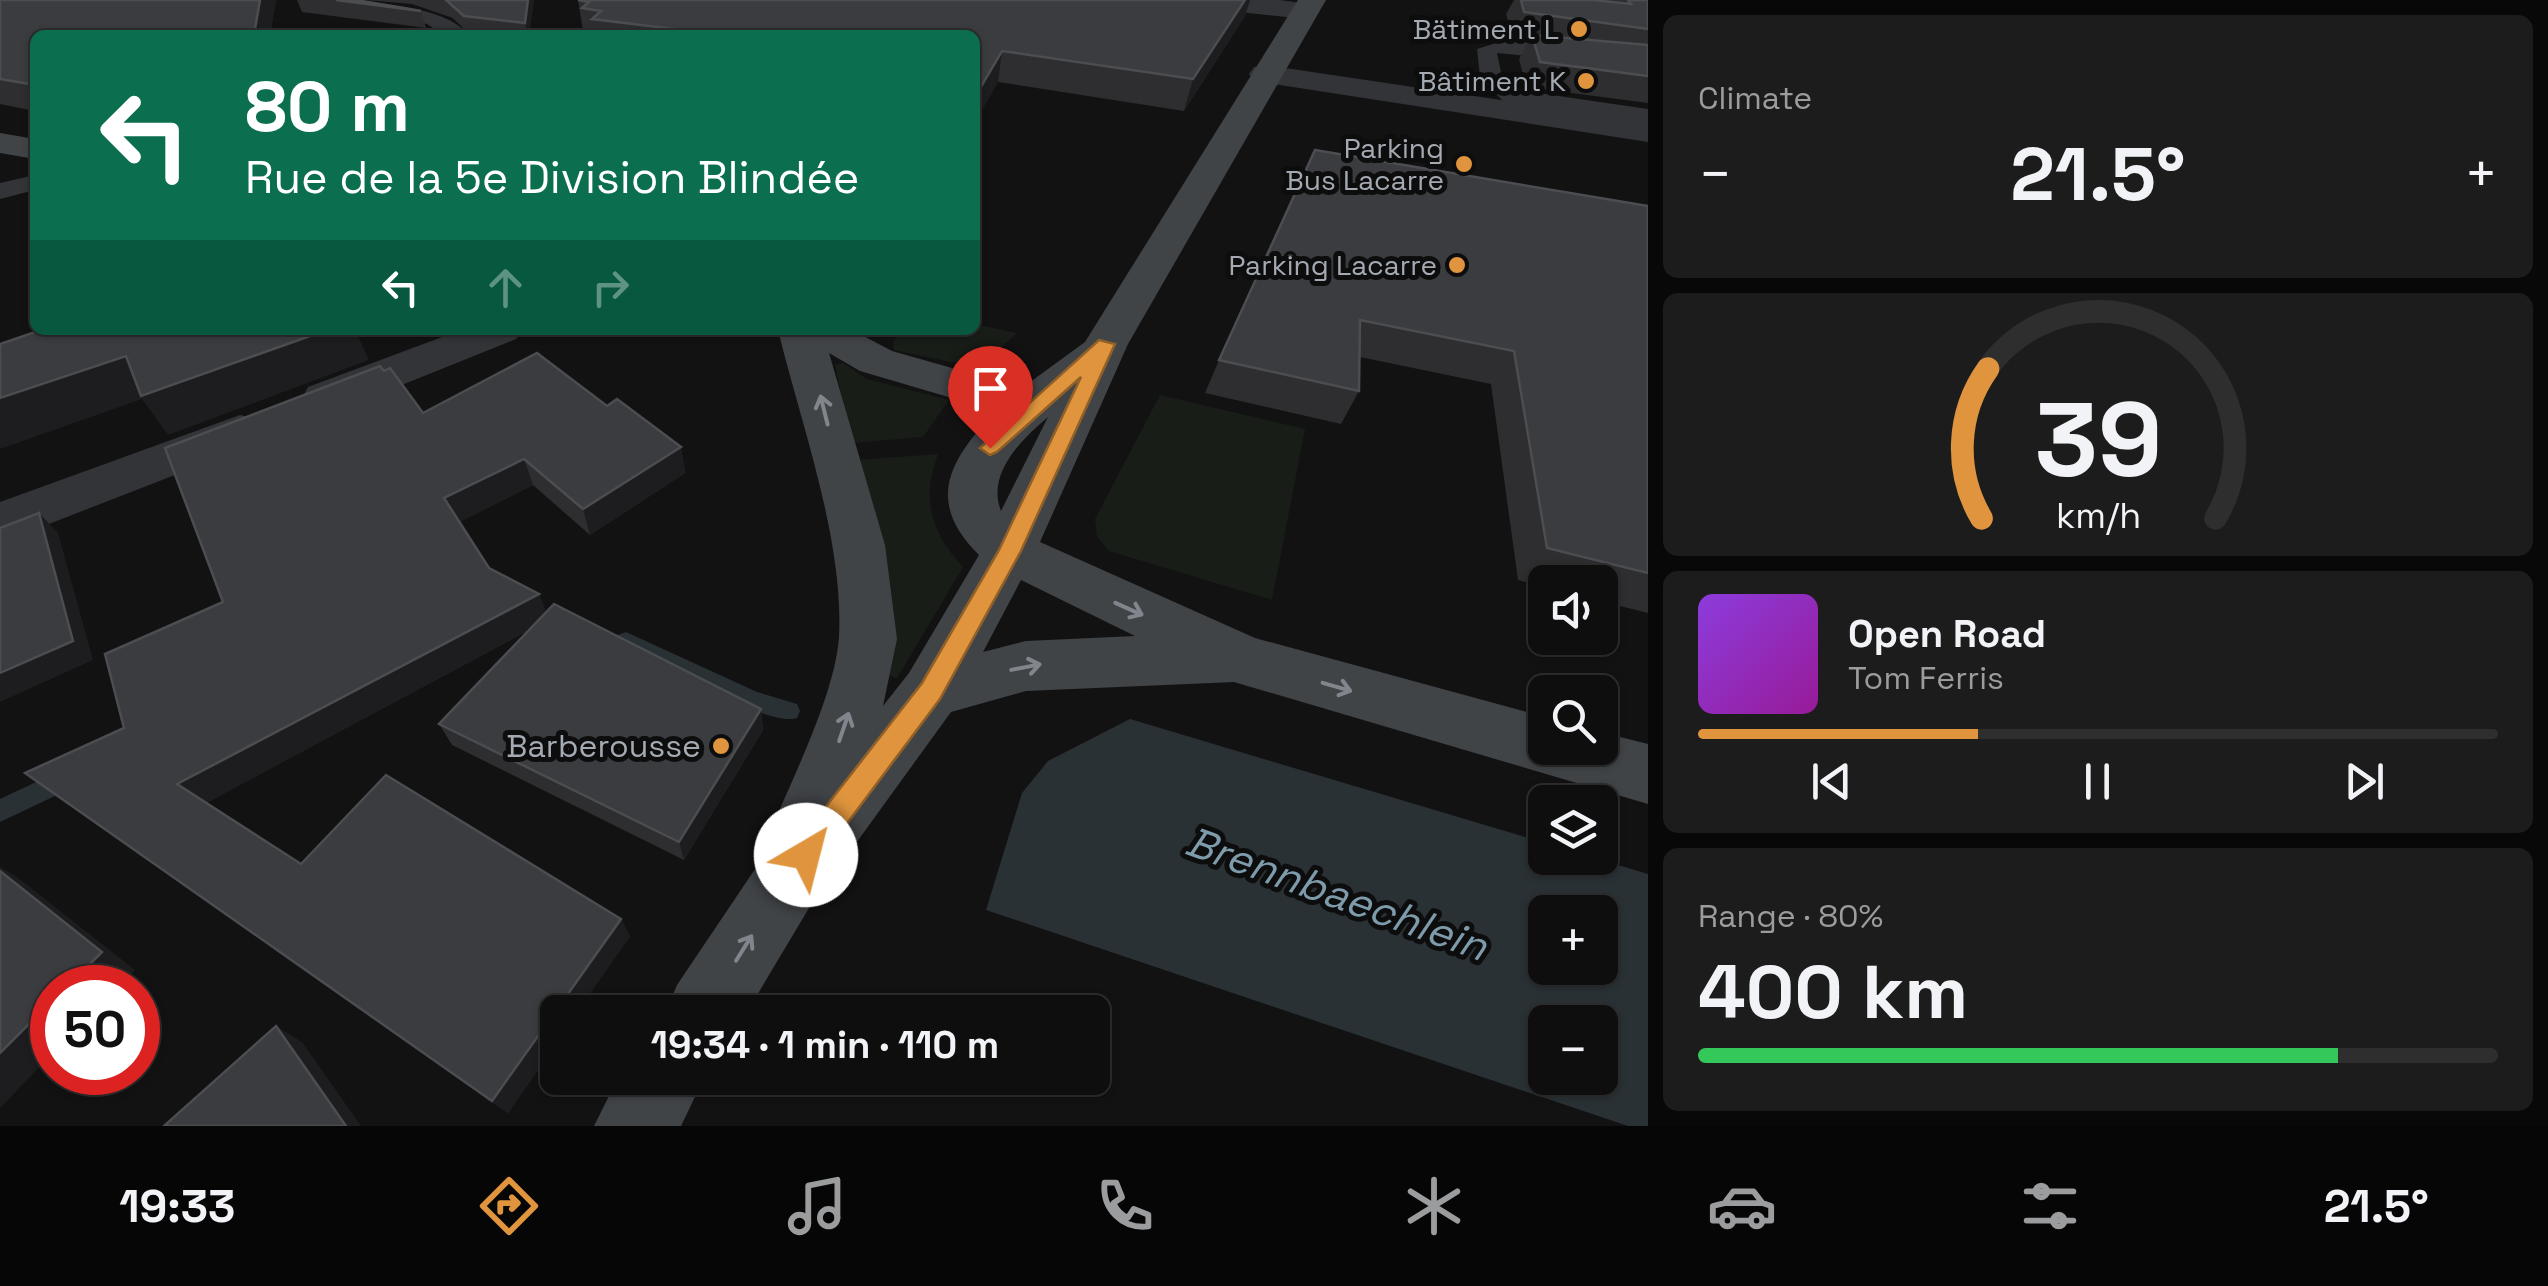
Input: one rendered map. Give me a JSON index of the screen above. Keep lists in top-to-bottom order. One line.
{"water":["Brennbaechlein"],"places":["Bätiment L","Bâtiment K","Parking Bus Lacarre","Parking Lacarre","Barberousse"],"page":{"tile":["Climate",["Range · 80%","400 km"]],"turn":["80 m","Rue de la 5e Division Blindée"],"heat":["−","21.5°","+"],"map_buttons":["+","−"],"song":["Open Road","Tom Ferris"],"limit":"50","trip":"19:34 · 1 min · 110 m","tabs":["19:33","21.5°"],"gauge":["39","km/h"]}}
